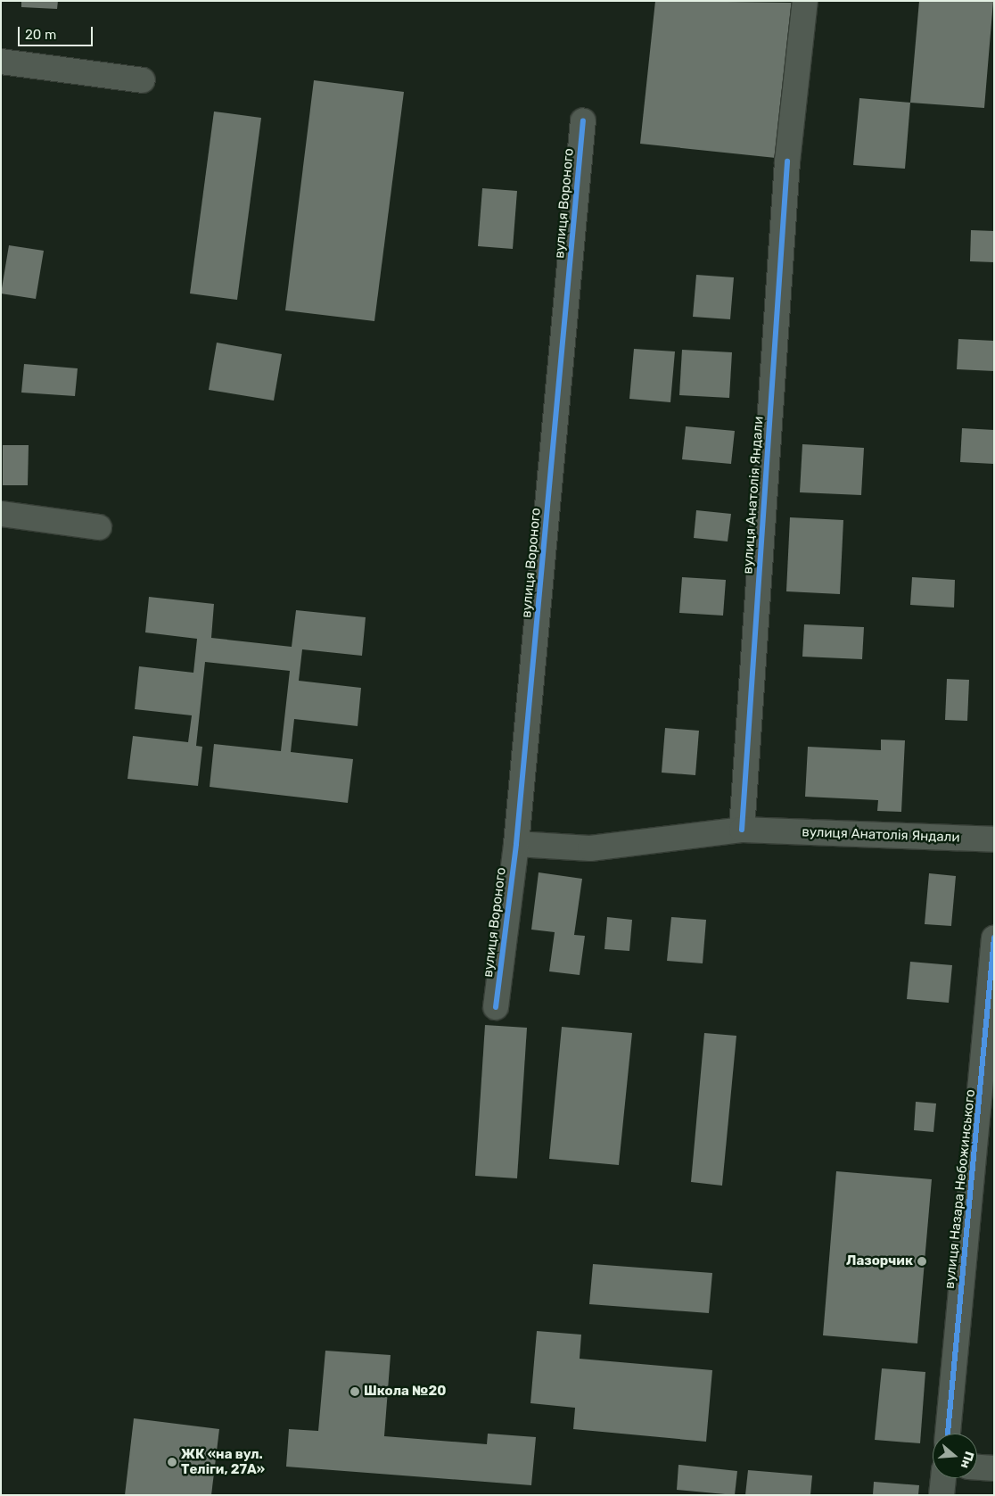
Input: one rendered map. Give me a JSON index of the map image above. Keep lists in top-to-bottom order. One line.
{"streets":{"street":["вулиця Вороного","вулиця Анатолія Яндали","вулиця Назара Небожинського"]},"crossings":[["вулиця Вороного","вулиця Анатолія Яндали"]],"places":["Лазорчик","Школа №20","ЖК «на вул. Теліги, 27А»"],"scale_bar":"20 m","north":"right"}
